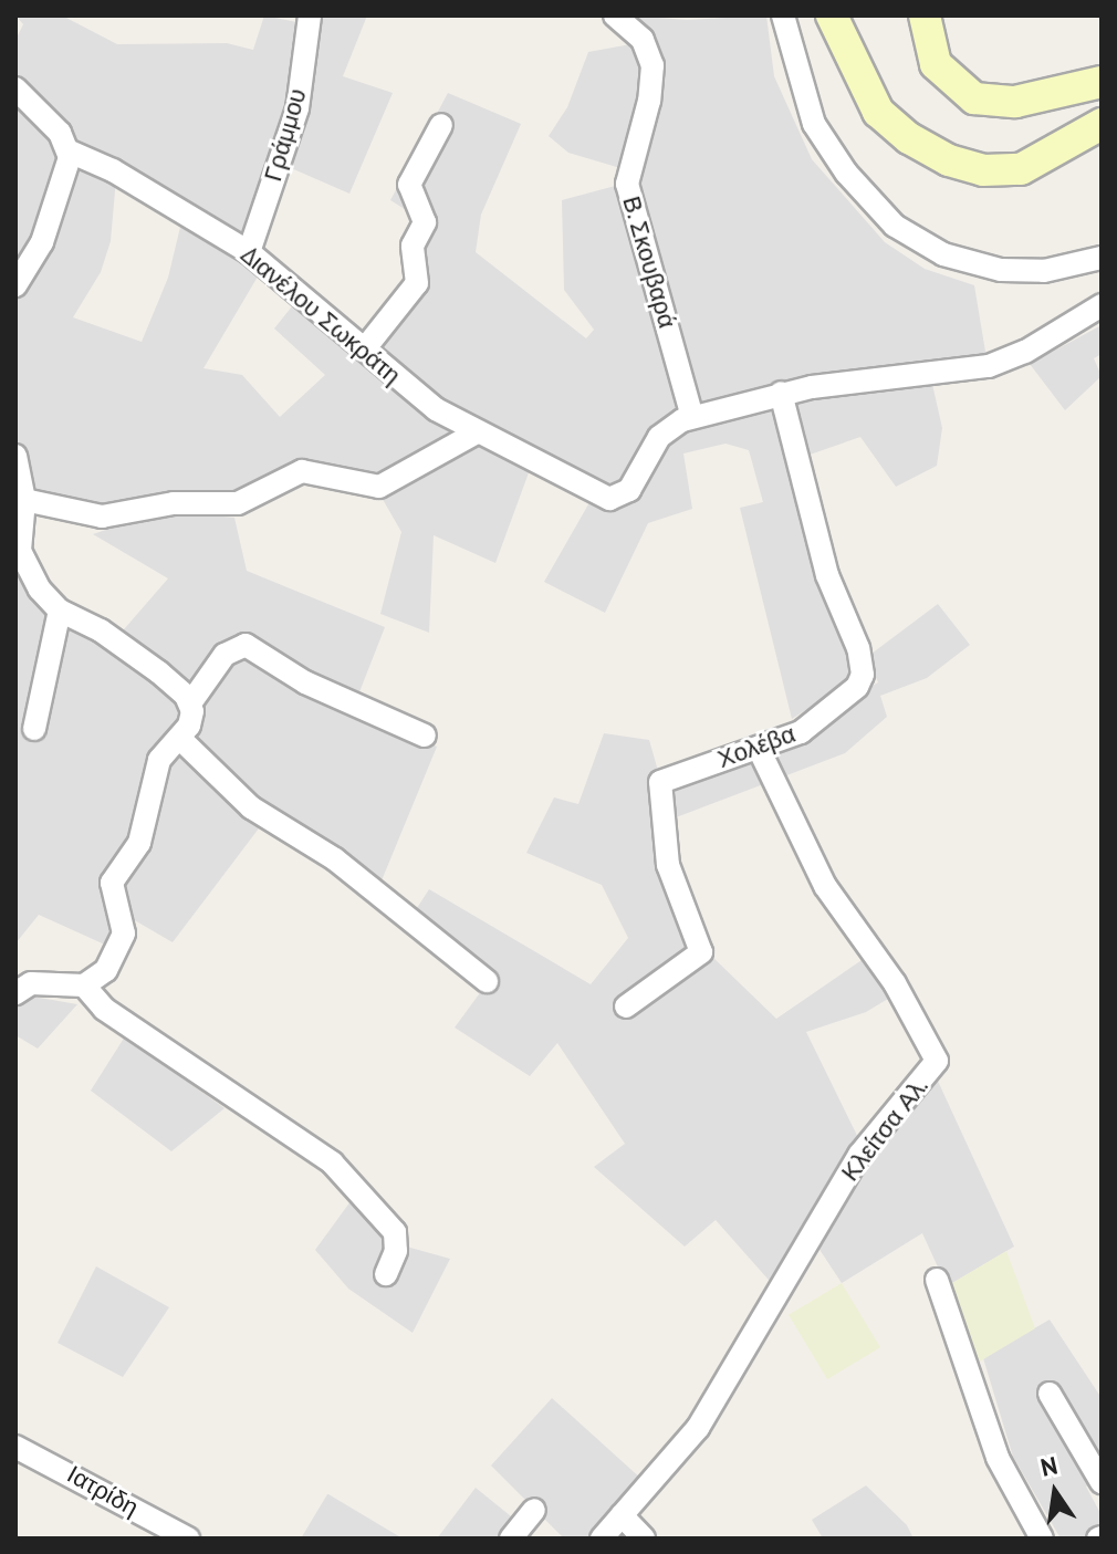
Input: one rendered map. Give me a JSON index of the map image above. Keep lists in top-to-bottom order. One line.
{"streets":{"street":["Γράμμου","Β. Σκουβαρά","Διανέλου Σωκράτη","Χολέβα","Κλείτσα Αλ.","Ιατρίδη"]},"crossings":[["Γράμμου","Διανέλου Σωκράτη"],["Β. Σκουβαρά","Διανέλου Σωκράτη"],["Χολέβα","Κλείτσα Αλ."]],"north":"top"}
